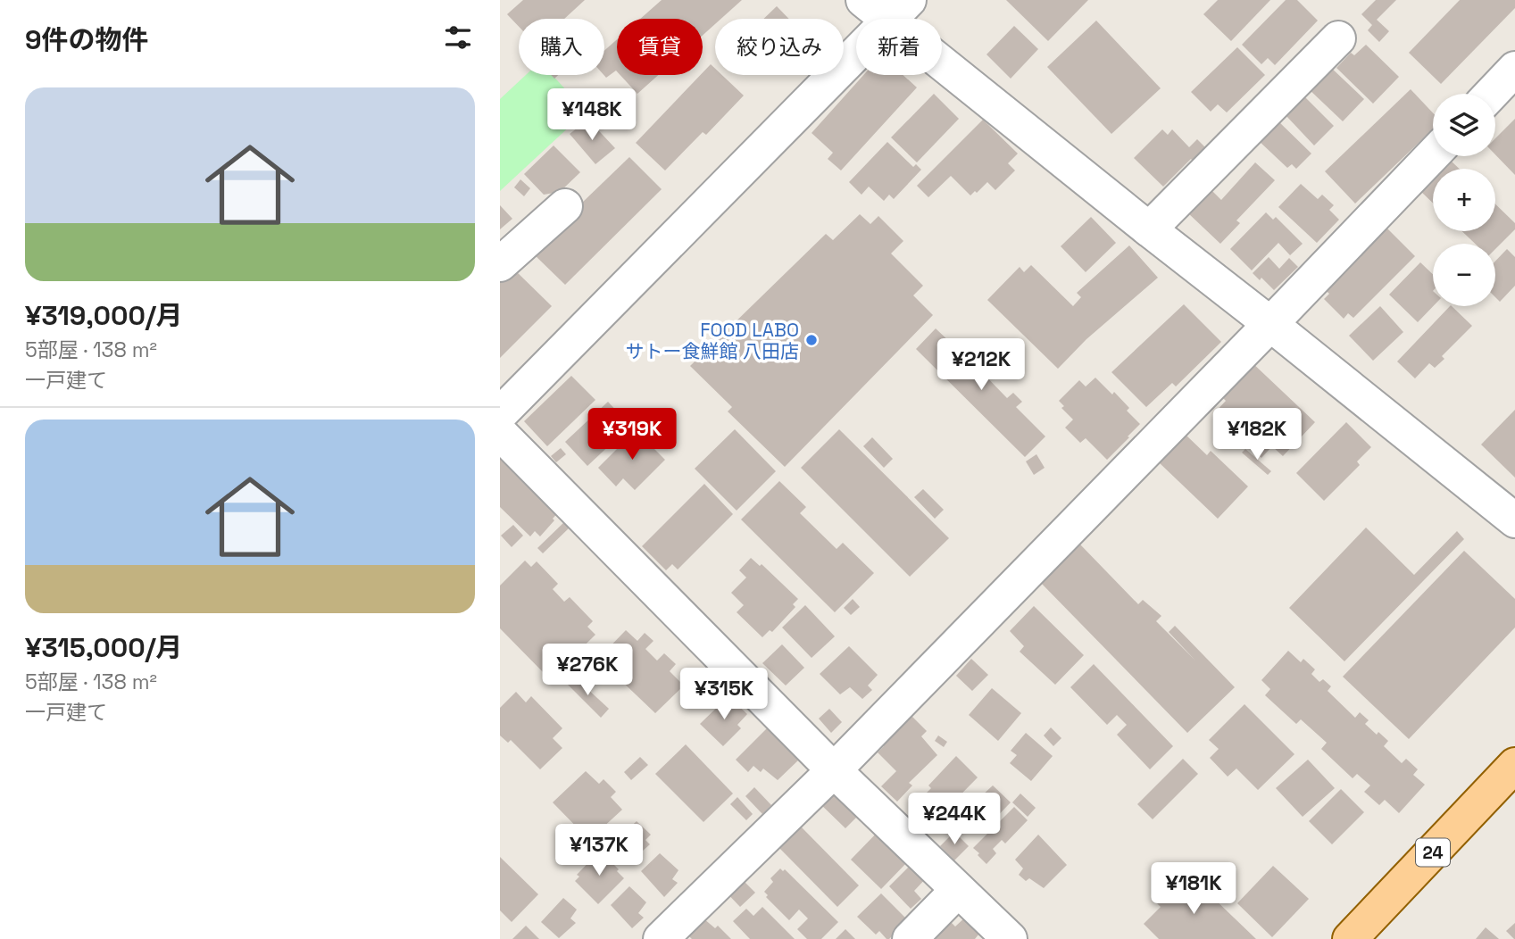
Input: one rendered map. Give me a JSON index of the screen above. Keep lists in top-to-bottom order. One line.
{"streets":{"main road":["24"]},"places":["FOOD LABO サトー食鮮館 八田店"],"page":{"heading":"9件の物件","chip":["購入","賃貸","絞り込み","新着"],"list":[{"name":"¥319,000/月","note":"5部屋 · 138 m² · 一戸建て"},{"name":"¥315,000/月","note":"5部屋 · 138 m² · 一戸建て"}],"price":["¥148K","¥212K","¥319K","¥182K","¥276K","¥315K","¥244K","¥137K","¥181K"],"map_buttons":["+","−"]}}
